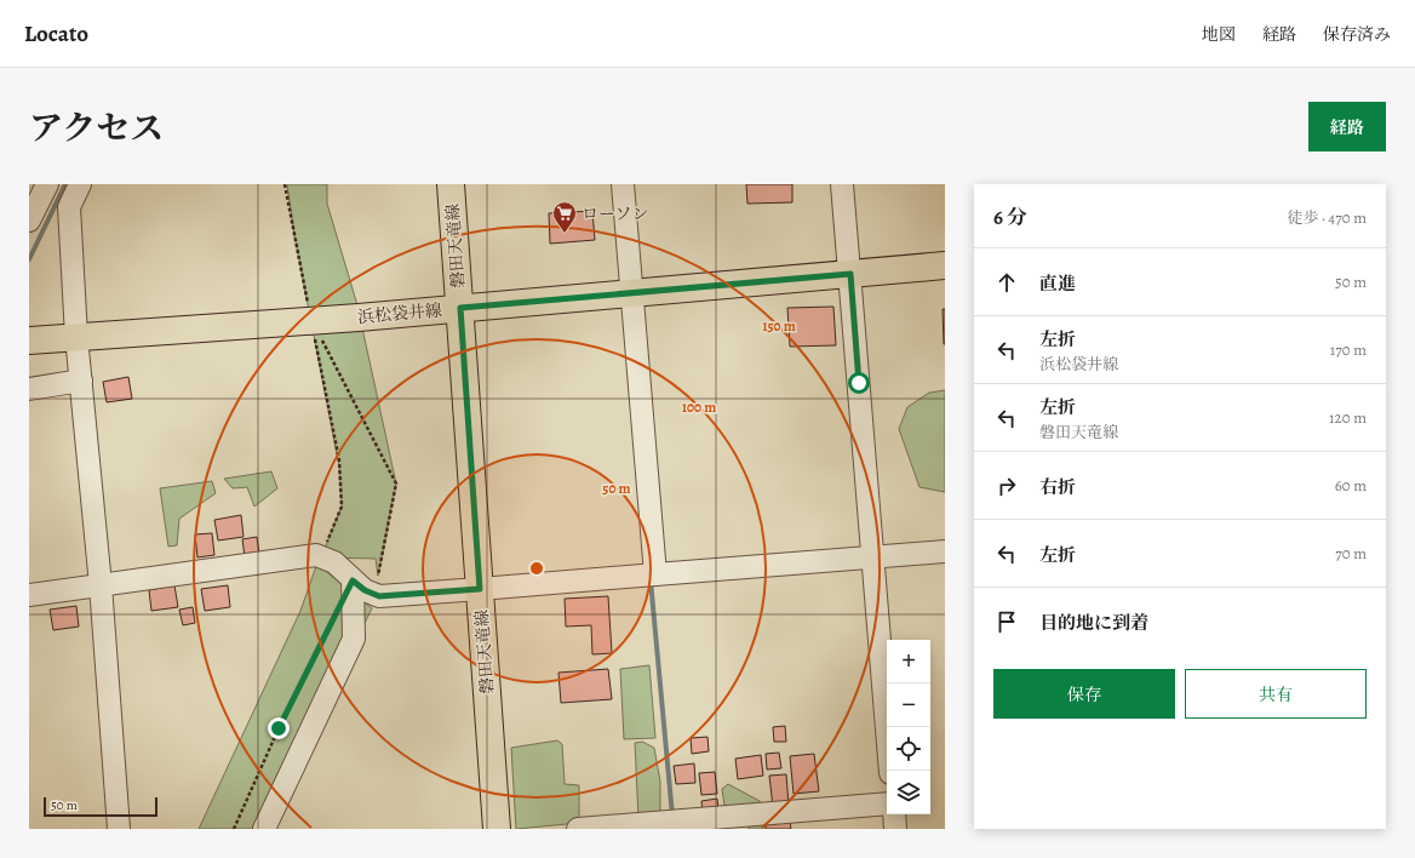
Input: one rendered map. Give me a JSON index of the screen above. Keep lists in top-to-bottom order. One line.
{"streets":{"main road":["磐田天竜線","浜松袋井線"]},"crossings":[["磐田天竜線","浜松袋井線"]],"places":{"supermarket":["ローソン"]},"scale_bar":"50 m","page":{"header":"Locato","nav":["地図","経路","保存済み"],"title":"アクセス","buttons":["経路",["保存","共有"]],"heading":["6 分","徒歩 · 470 m"],"list":[["直進","50 m"],["左折","浜松袋井線","170 m"],["左折","磐田天竜線","120 m"],["右折","60 m"],["左折","70 m"],"目的地に到着"],"map_buttons":["+","−"],"scale":"50 m"},"rings":["150 m","100 m","50 m"]}
